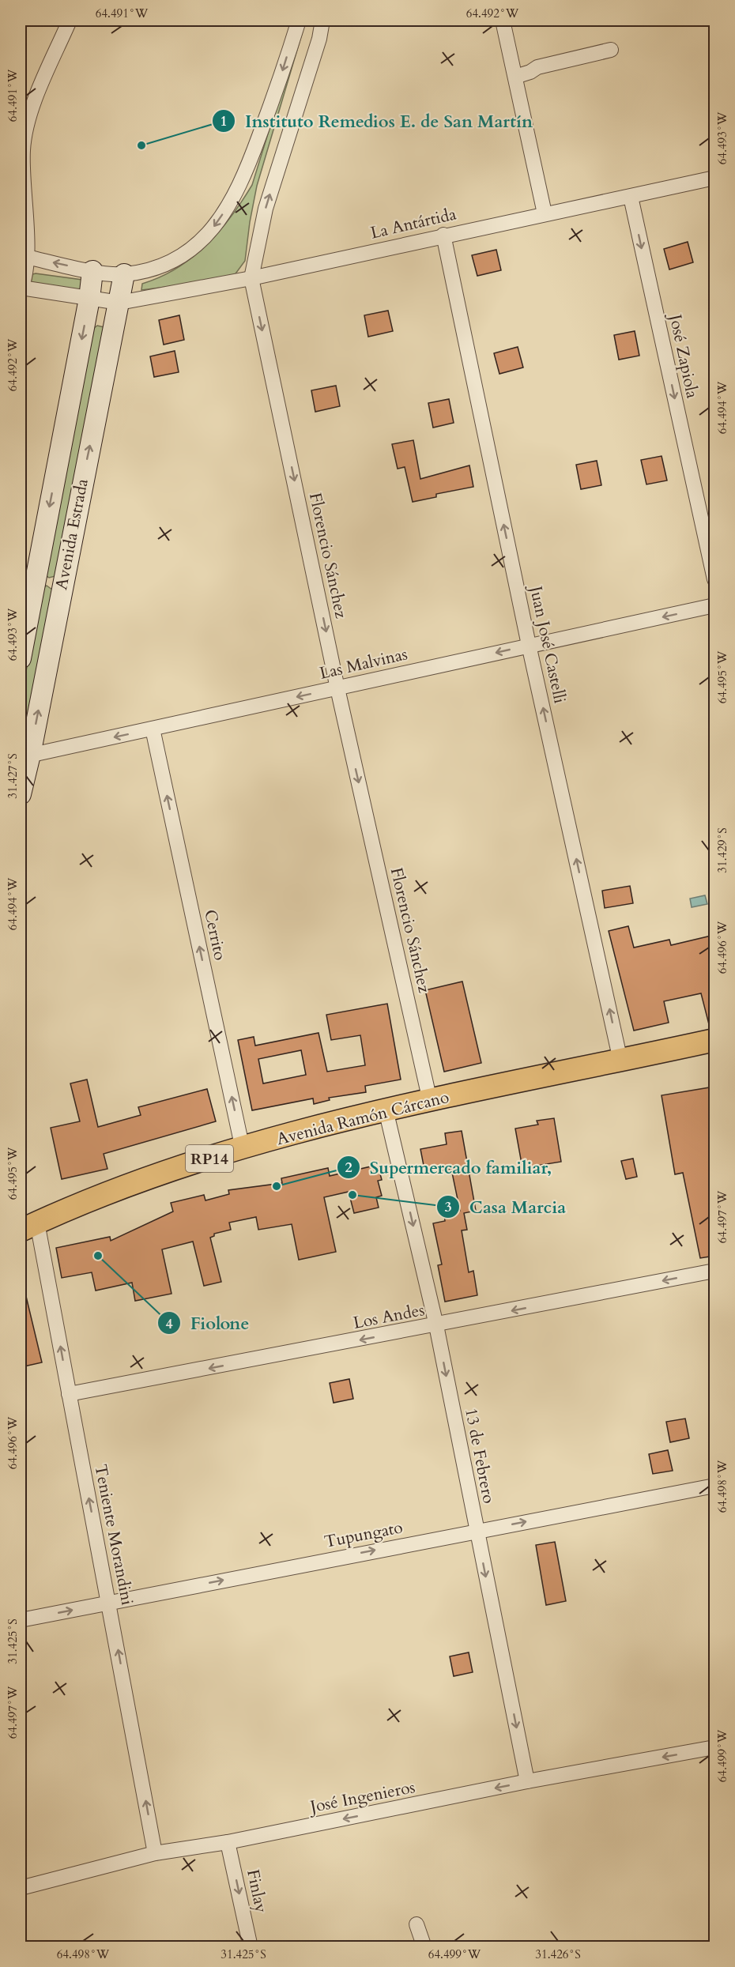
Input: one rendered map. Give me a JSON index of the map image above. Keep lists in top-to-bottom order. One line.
{"streets":{"main road":["Avenida Estrada","Avenida Ramón Cárcano","RP14"],"street":["La Antártida","José Zapiola","Florencio Sánchez","Juan José Castelli","Las Malvinas","Cerrito","Los Andes","13 de Febrero","Teniente Morandini","Tupungato","José Ingenieros","Finlay"]},"crossings":[["La Antártida","José Zapiola"],["La Antártida","Avenida Estrada"],["La Antártida","Florencio Sánchez"],["La Antártida","Juan José Castelli"],["Avenida Estrada","Las Malvinas"],["Florencio Sánchez","Las Malvinas"],["Florencio Sánchez","Avenida Ramón Cárcano"],["Juan José Castelli","Las Malvinas"],["Juan José Castelli","Avenida Ramón Cárcano"],["Las Malvinas","Cerrito"],["Cerrito","Avenida Ramón Cárcano"],["Avenida Ramón Cárcano","13 de Febrero"],["Avenida Ramón Cárcano","Teniente Morandini"],["Los Andes","13 de Febrero"],["Los Andes","Teniente Morandini"],["13 de Febrero","Tupungato"],["13 de Febrero","José Ingenieros"],["Teniente Morandini","Tupungato"],["Teniente Morandini","José Ingenieros"],["José Ingenieros","Finlay"]],"one_way":["José Zapiola","Juan José Castelli","Las Malvinas","Cerrito","Los Andes","13 de Febrero","Teniente Morandini","Tupungato","José Ingenieros","Finlay"],"places":["Instituto Remedios E. de San Martín","Supermercado familiar,","Casa Marcia","Fiolone"],"coordinates":["64.491°W","64.492°W","64.493°W","64.494°W","64.495°W","31.427°S","31.429°S","64.496°W","64.497°W","64.498°W","31.425°S","64.499°W","31.426°S"]}
